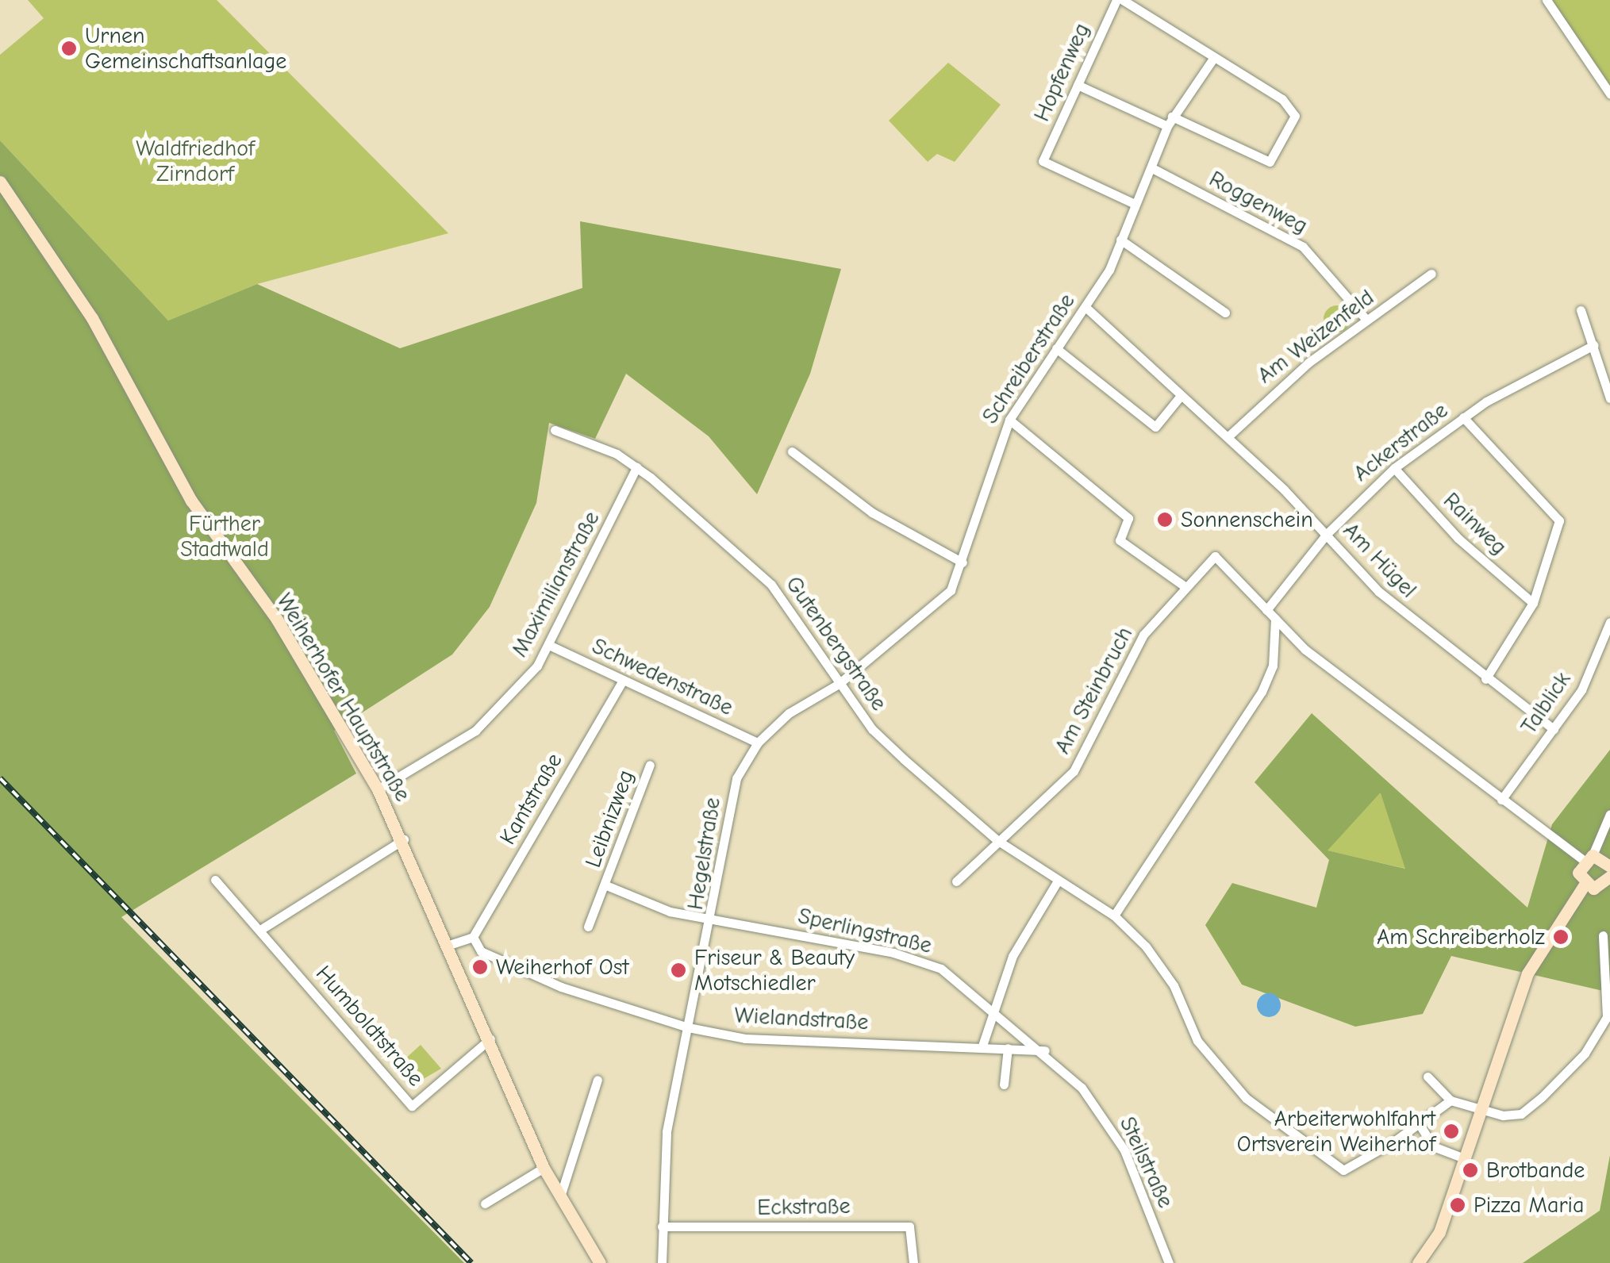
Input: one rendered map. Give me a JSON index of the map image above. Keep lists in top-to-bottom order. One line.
{"streets":{"street":["Hopfenweg","Roggenweg","Am Weizenfeld","Schreiberstraße","Ackerstraße","Rainweg","Am Hügel","Maximilianstraße","Gutenbergstraße","Schwedenstraße","Am Steinbruch","Weiherhofer Hauptstraße","Talblick","Kantstraße","Leibnizweg","Hegelstraße","Sperlingstraße","Wielandstraße","Humboldtstraße","Steilstraße","Eckstraße"]},"crossings":[["Hopfenweg","Schreiberstraße"],["Roggenweg","Am Weizenfeld"],["Roggenweg","Schreiberstraße"],["Am Weizenfeld","Am Hügel"],["Schreiberstraße","Am Hügel"],["Schreiberstraße","Gutenbergstraße"],["Schreiberstraße","Hegelstraße"],["Ackerstraße","Rainweg"],["Ackerstraße","Am Hügel"],["Am Hügel","Talblick"],["Maximilianstraße","Gutenbergstraße"],["Maximilianstraße","Schwedenstraße"],["Maximilianstraße","Weiherhofer Hauptstraße"],["Gutenbergstraße","Am Steinbruch"],["Gutenbergstraße","Hegelstraße"],["Schwedenstraße","Kantstraße"],["Schwedenstraße","Hegelstraße"],["Weiherhofer Hauptstraße","Humboldtstraße"],["Kantstraße","Wielandstraße"],["Leibnizweg","Hegelstraße"],["Leibnizweg","Sperlingstraße"],["Hegelstraße","Sperlingstraße"],["Hegelstraße","Wielandstraße"],["Hegelstraße","Eckstraße"],["Sperlingstraße","Wielandstraße"],["Sperlingstraße","Steilstraße"],["Wielandstraße","Steilstraße"]],"parks":["Waldfriedhof Zirndorf","Fürther Stadtwald"],"places":["Urnen Gemeinschaftsanlage","Sonnenschein","Am Schreiberholz","Weiherhof Ost","Friseur & Beauty Motschiedler","Arbeiterwohlfahrt Ortsverein Weiherhof","Brotbande","Pizza Maria"]}
